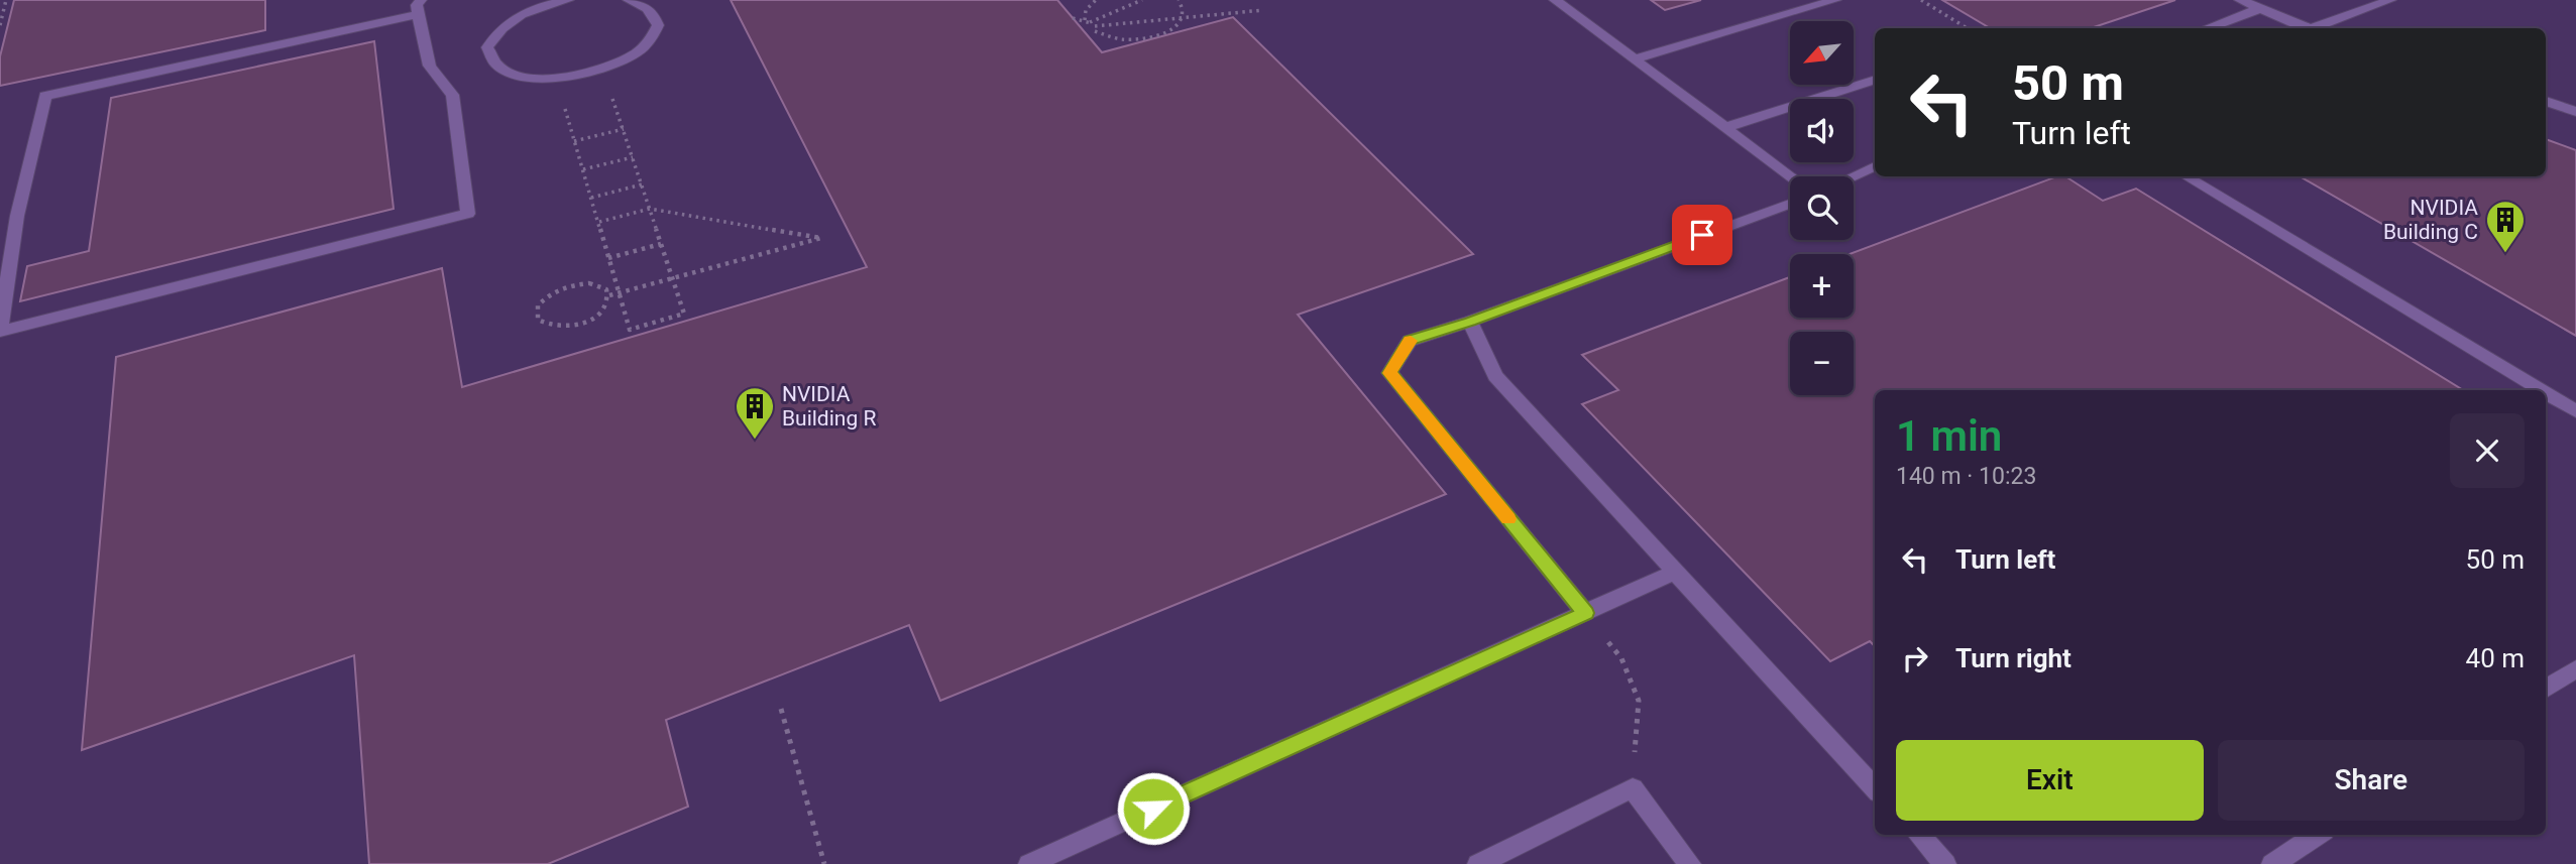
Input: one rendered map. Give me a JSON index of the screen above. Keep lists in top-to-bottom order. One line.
{"places":{"building":["NVIDIA Building C","NVIDIA Building R"]},"north":"bottom left","page":{"map_buttons":["+","−"],"turn":["50 m","Turn left"],"heading":["1 min","140 m · 10:23"],"list":[{"name":"Turn left","value":"50 m"},{"name":"Turn right","value":"40 m"}],"buttons":["Exit","Share"]}}
